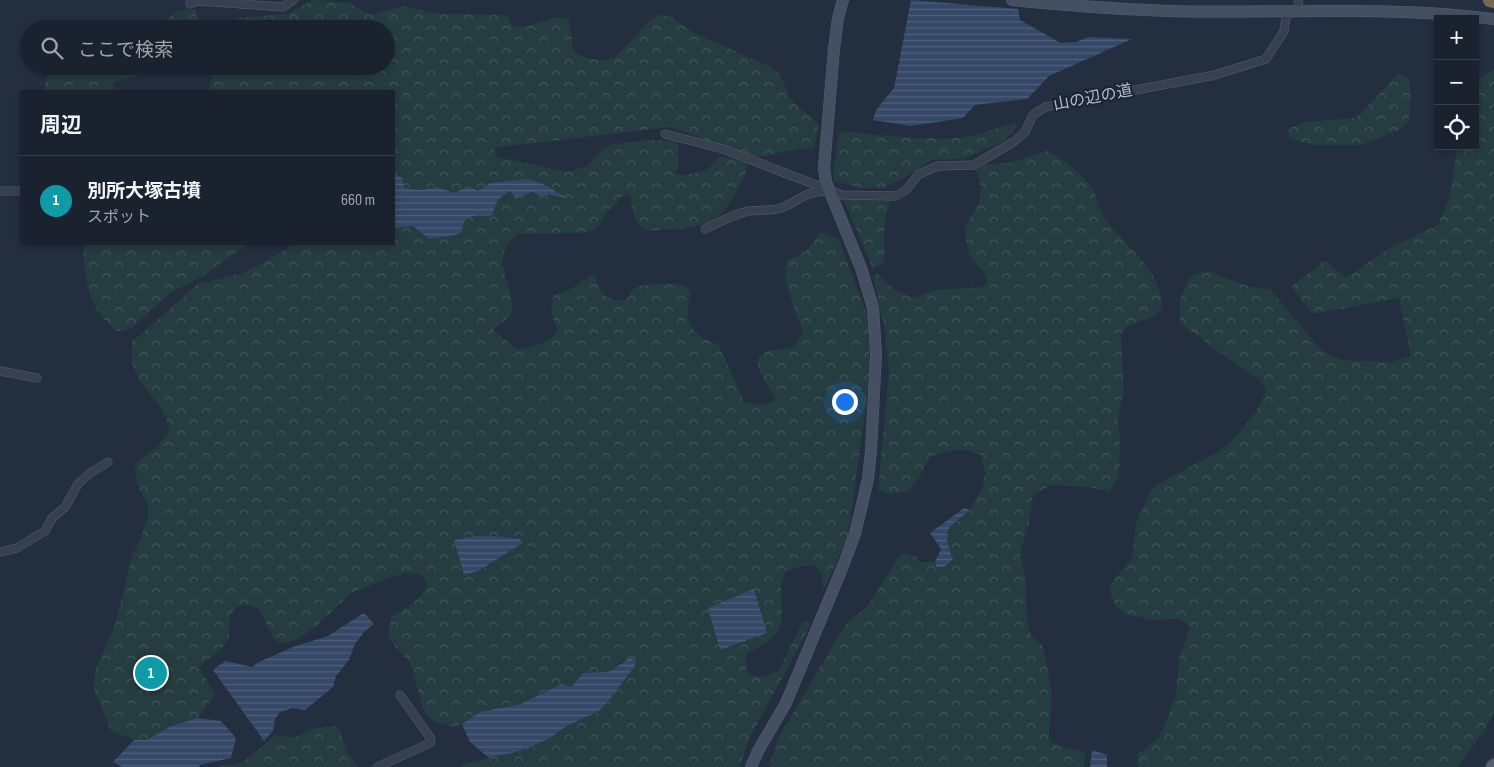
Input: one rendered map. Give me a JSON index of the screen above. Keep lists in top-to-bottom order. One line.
{"streets":{"street":["山の辺の道"]},"page":{"map_buttons":["+","−"],"search":"ここで検索","heading":"周辺","list":[{"mark":"1","name":"別所大塚古墳","note":"スポット","value":"660 m"}],"pins":"1"}}
